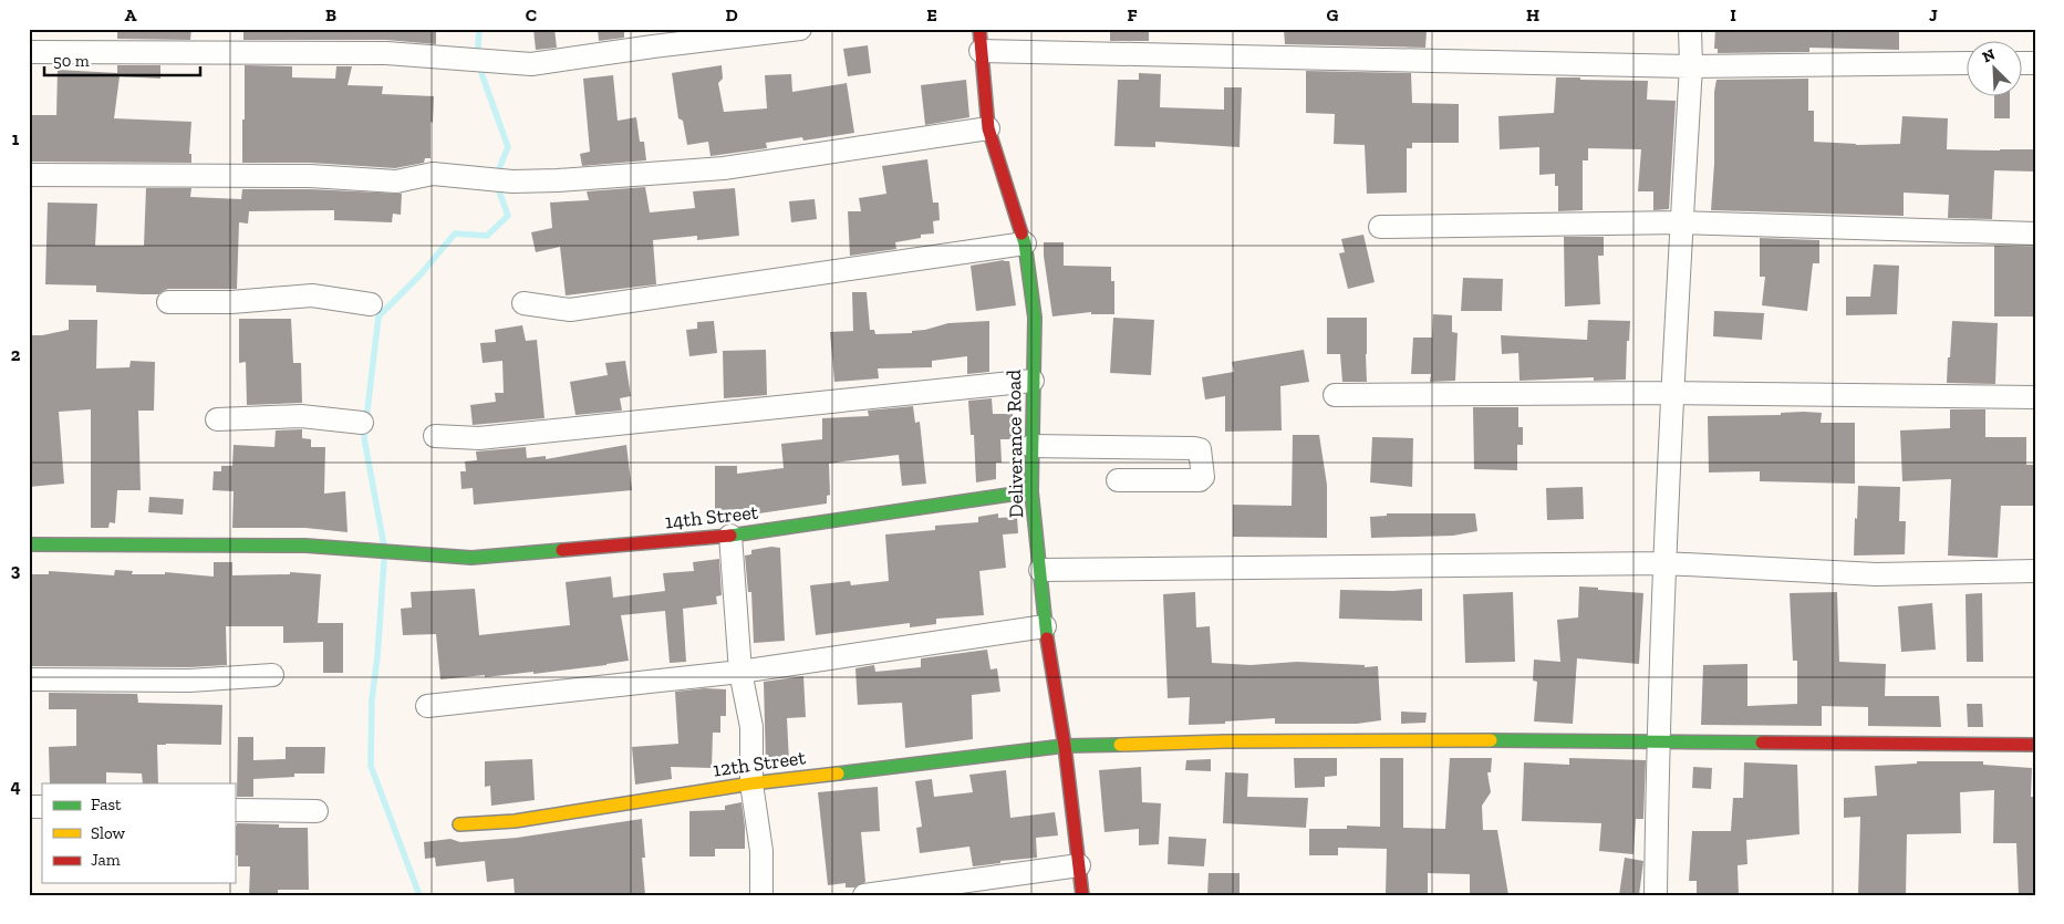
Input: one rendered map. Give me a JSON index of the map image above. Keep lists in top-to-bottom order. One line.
{"streets":{"street":["Deliverance Road","14th Street","12th Street"]},"crossings":[["Deliverance Road","14th Street"],["Deliverance Road","12th Street"]],"legend":["Fast","Slow","Jam"],"scale_bar":"50 m","north":"top left","grid":{"columns":["A","B","C","D","E","F","G","H","I","J"],"rows":["1","2","3","4"]}}
